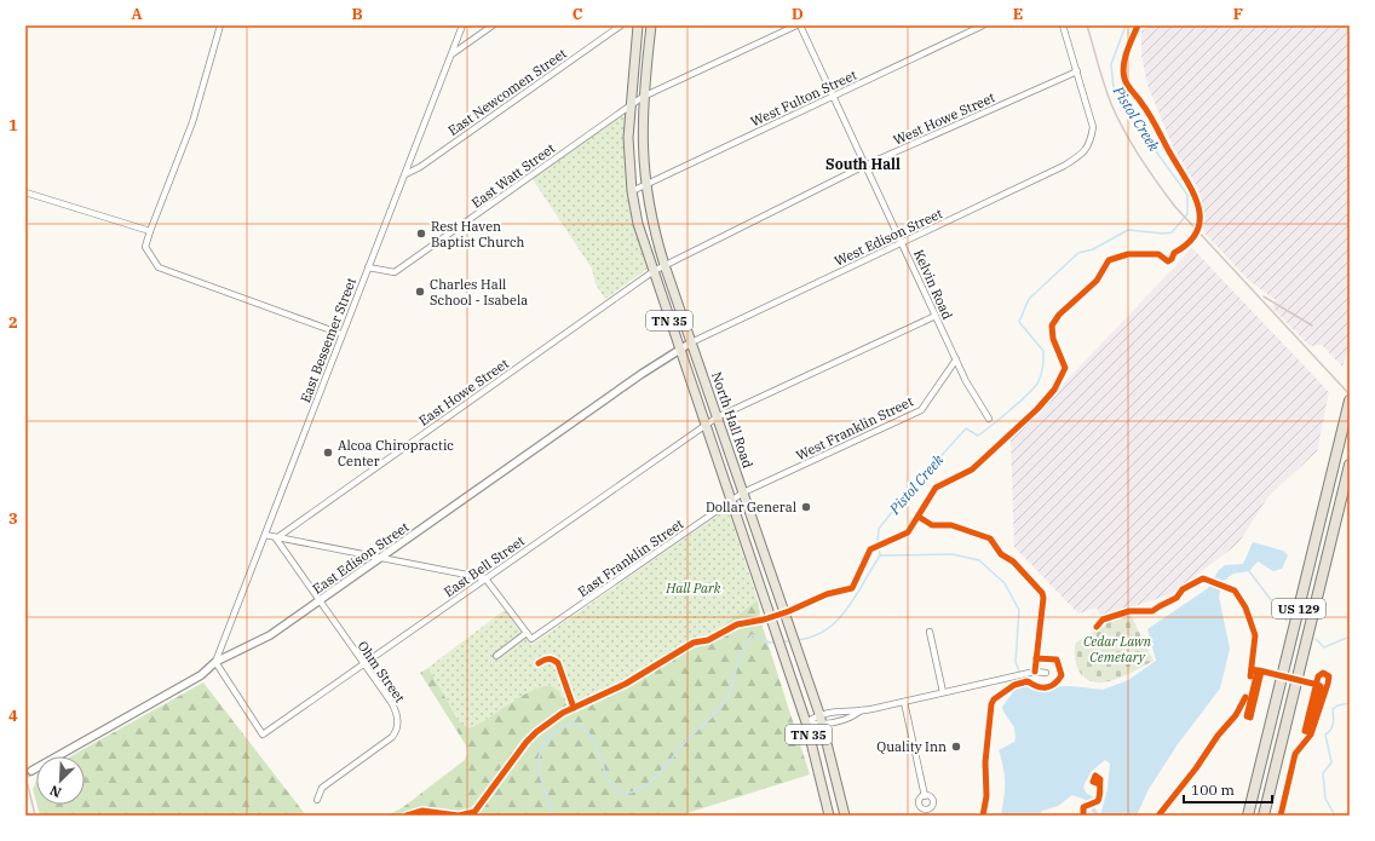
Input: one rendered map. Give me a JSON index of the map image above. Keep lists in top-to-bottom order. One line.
{"streets":{"highway":["US 129"],"main road":["TN 35","North Hall Road"],"street":["East Newcomen Street","West Fulton Street","West Howe Street","East Watt Street","West Edison Street","Kelvin Road","East Bessemer Street","East Howe Street","West Franklin Street","East Edison Street","East Franklin Street","East Bell Street","Ohm Street"]},"crossings":[["East Newcomen Street","East Bessemer Street"],["West Fulton Street","Kelvin Road"],["West Fulton Street","North Hall Road"],["West Howe Street","West Edison Street"],["West Howe Street","Kelvin Road"],["West Howe Street","East Howe Street"],["West Howe Street","North Hall Road"],["East Watt Street","East Bessemer Street"],["East Watt Street","North Hall Road"],["West Edison Street","Kelvin Road"],["West Edison Street","North Hall Road"],["West Edison Street","East Edison Street"],["Kelvin Road","West Franklin Street"],["Kelvin Road","East Bell Street"],["East Bessemer Street","East Edison Street"],["East Bessemer Street","East Bell Street"],["East Howe Street","North Hall Road"],["East Howe Street","Ohm Street"],["North Hall Road","West Franklin Street"],["North Hall Road","East Edison Street"],["North Hall Road","East Franklin Street"],["North Hall Road","East Bell Street"],["West Franklin Street","East Franklin Street"],["East Edison Street","East Bell Street"],["East Edison Street","Ohm Street"],["East Bell Street","Ohm Street"]],"districts":["South Hall"],"water":["Pistol Creek"],"parks":["Hall Park","Cedar Lawn Cemetary"],"places":["Rest Haven Baptist Church","Charles Hall School - Isabela","Alcoa Chiropractic Center","Dollar General","Quality Inn"],"scale_bar":"100 m","north":"bottom left","grid":{"columns":["A","B","C","D","E","F"],"rows":["1","2","3","4"]}}
